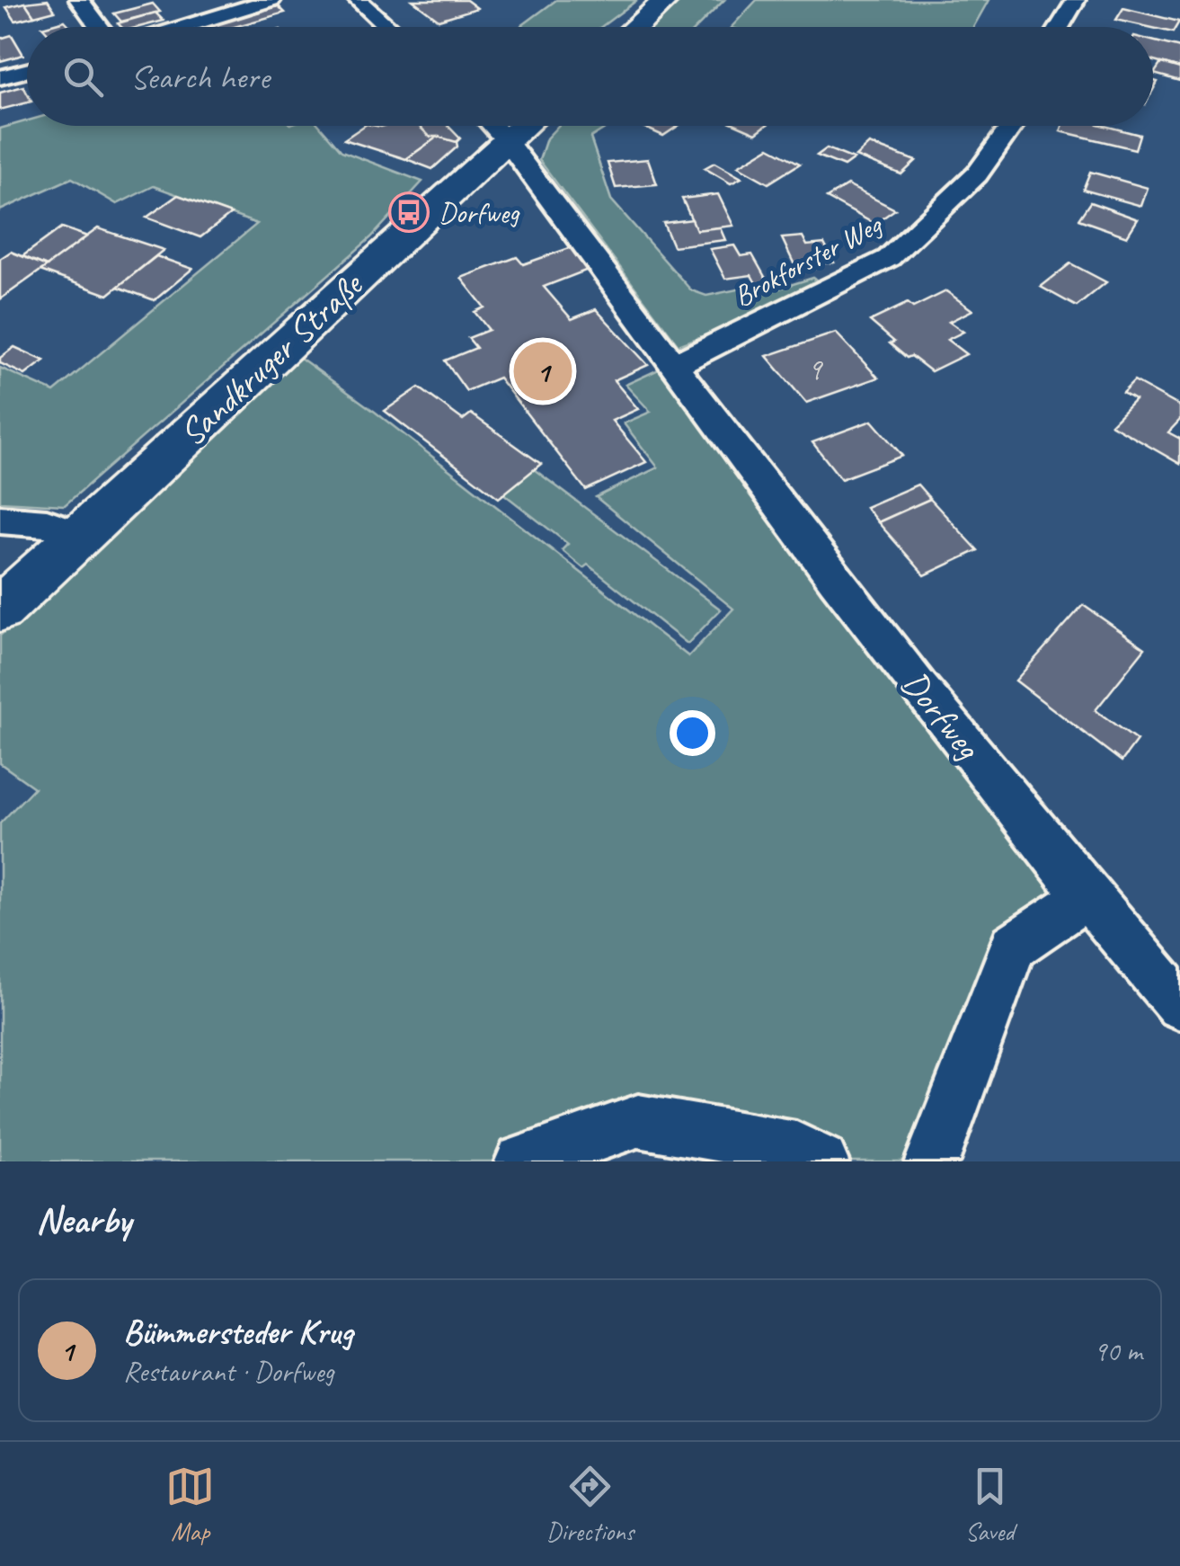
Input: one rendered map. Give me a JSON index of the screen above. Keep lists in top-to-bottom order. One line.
{"streets":{"street":["Brokforster Weg","Sandkruger Straße","Dorfweg"]},"crossings":[["Brokforster Weg","Dorfweg"],["Sandkruger Straße","Dorfweg"]],"places":{"bus stop":["Dorfweg"]},"house_numbers":["9"],"page":{"search":"Search here","pins":"1","heading":"Nearby","list":[{"mark":"1","name":"Bümmersteder Krug","note":"Restaurant · Dorfweg","value":"90 m"}],"nav":["Map","Directions","Saved"]}}
